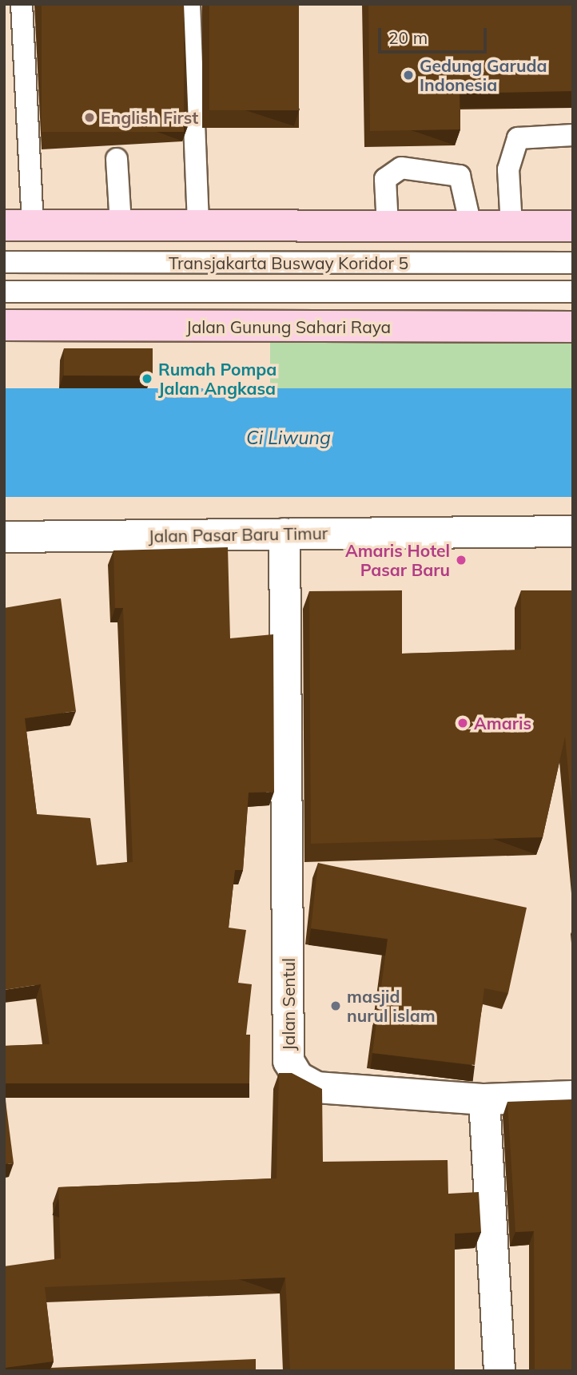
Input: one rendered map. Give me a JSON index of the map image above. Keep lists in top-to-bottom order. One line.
{"streets":{"main road":["Jalan Gunung Sahari Raya"],"street":["Jalan Pasar Baru Timur","Jalan Sentul"],"lane":["Transjakarta Busway Koridor 5"]},"crossings":[["Jalan Pasar Baru Timur","Jalan Sentul"]],"water":["Ci Liwung"],"places":["Gedung Garuda Indonesia","English First","Rumah Pompa Jalan Angkasa","Amaris Hotel Pasar Baru","Amaris","masjid nurul islam"],"scale_bar":"20 m"}
